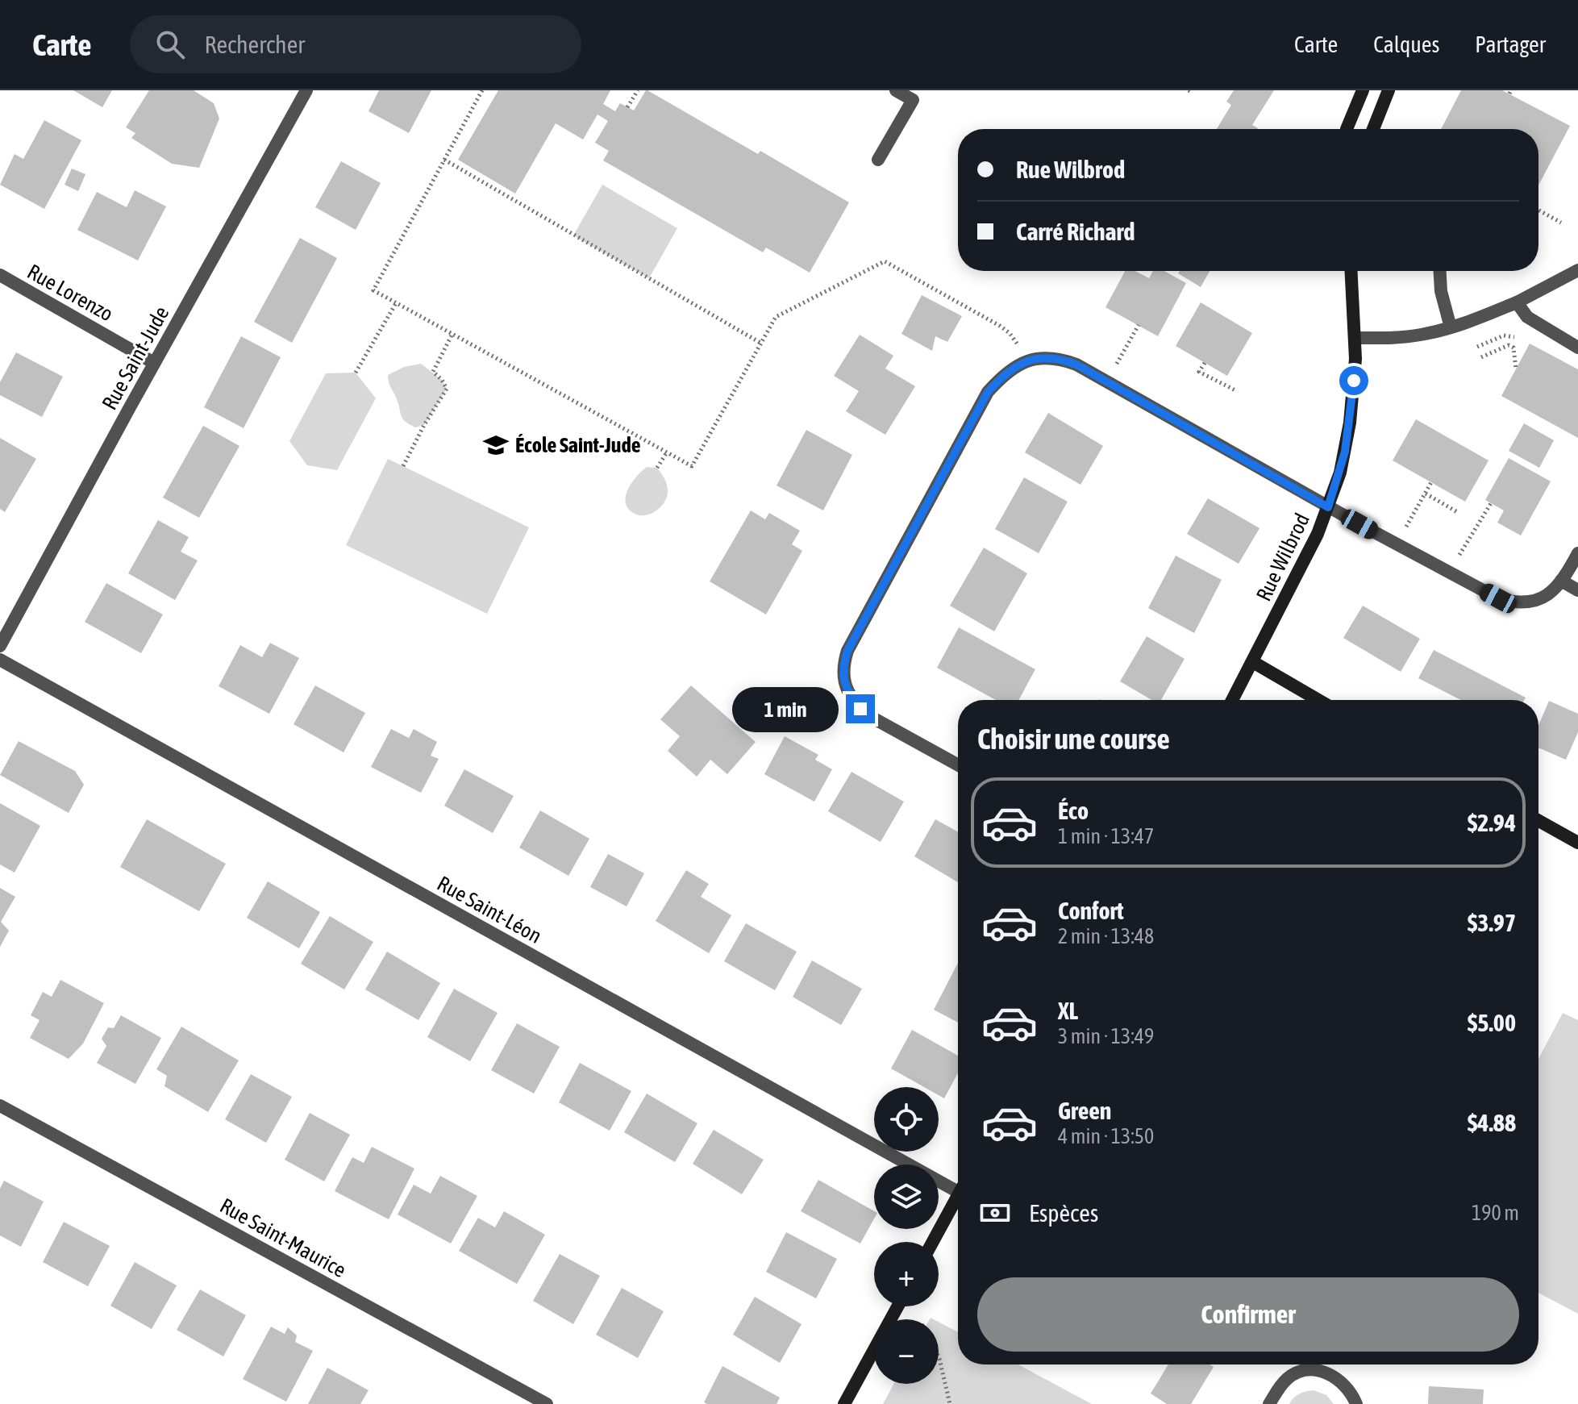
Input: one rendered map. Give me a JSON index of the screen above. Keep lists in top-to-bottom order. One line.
{"streets":{"street":["Rue Lorenzo","Rue Saint-Jude","Rue Wilbrod","Rue Saint-Léon","Rue Saint-Maurice"]},"crossings":[["Rue Lorenzo","Rue Saint-Jude"]],"places":{"school or university":["École Saint-Jude"]},"page":{"header":"Carte","search":"Rechercher","nav":["Carte","Calques","Partager"],"banner":["Rue Wilbrod","Carré Richard"],"bubble":"1 min","heading":"Choisir une course","list":[{"name":"Éco","note":"1 min · 13:47","value":"$2.94"},{"name":"Confort","note":"2 min · 13:48","value":"$3.97"},{"name":"XL","note":"3 min · 13:49","value":"$5.00"},{"name":"Green","note":"4 min · 13:50","value":"$4.88"}],"map_buttons":["+","−"],"pay":["Espèces","190 m"],"buttons":"Confirmer"}}
